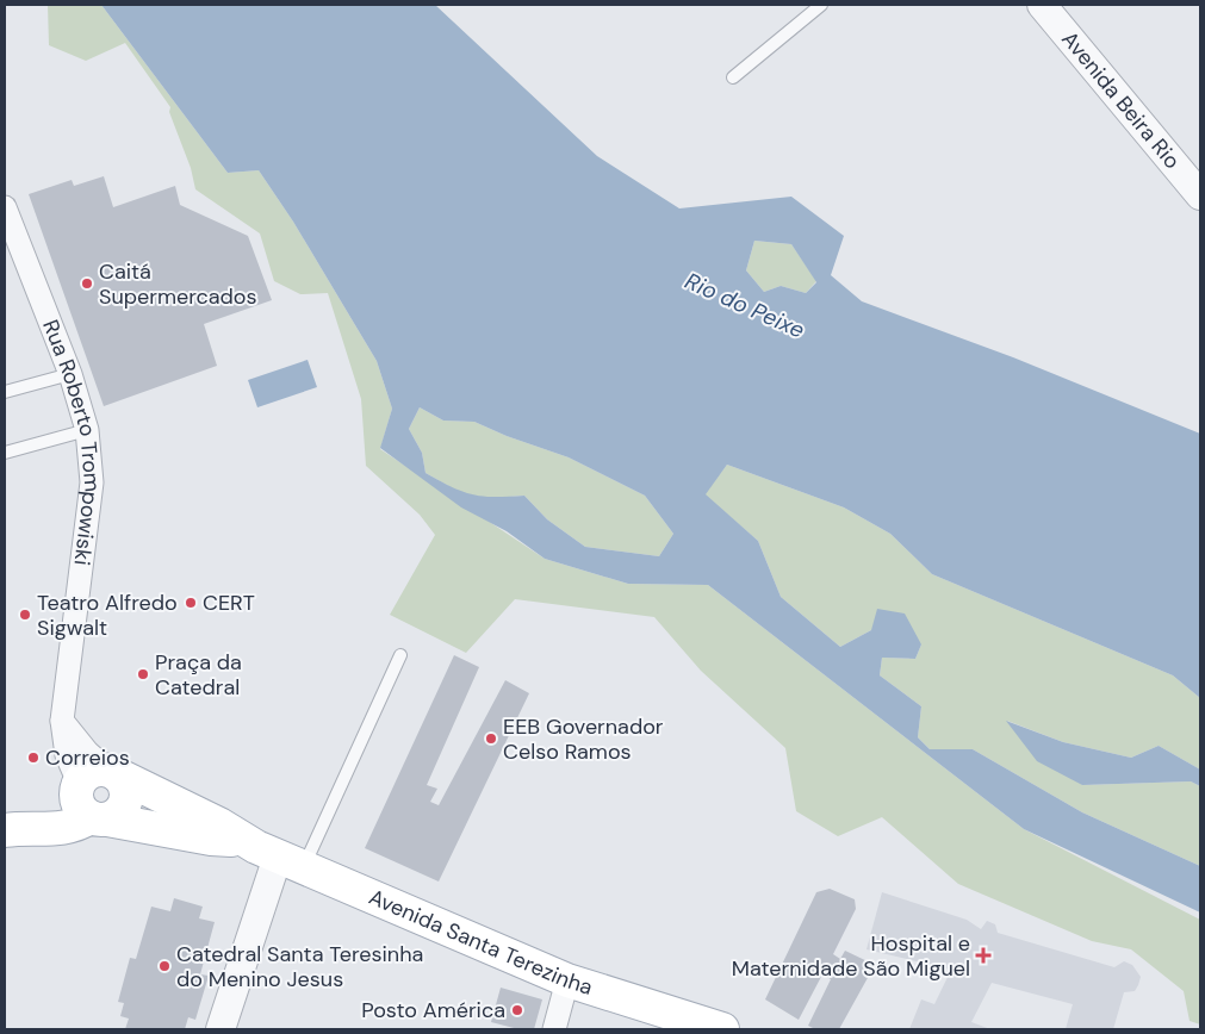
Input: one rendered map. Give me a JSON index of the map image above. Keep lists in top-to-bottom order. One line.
{"streets":{"main road":["Avenida Santa Terezinha"],"street":["Avenida Beira Rio","Rua Roberto Trompowiski"]},"crossings":[["Rua Roberto Trompowiski","Avenida Santa Terezinha"]],"water":["Rio do Peixe"],"places":{"other":["Caitá Supermercados","CERT","Teatro Alfredo Sigwalt","Praça da Catedral","EEB Governador Celso Ramos","Correios","Catedral Santa Teresinha do Menino Jesus","Posto América"],"health":["Hospital e Maternidade São Miguel"]}}
